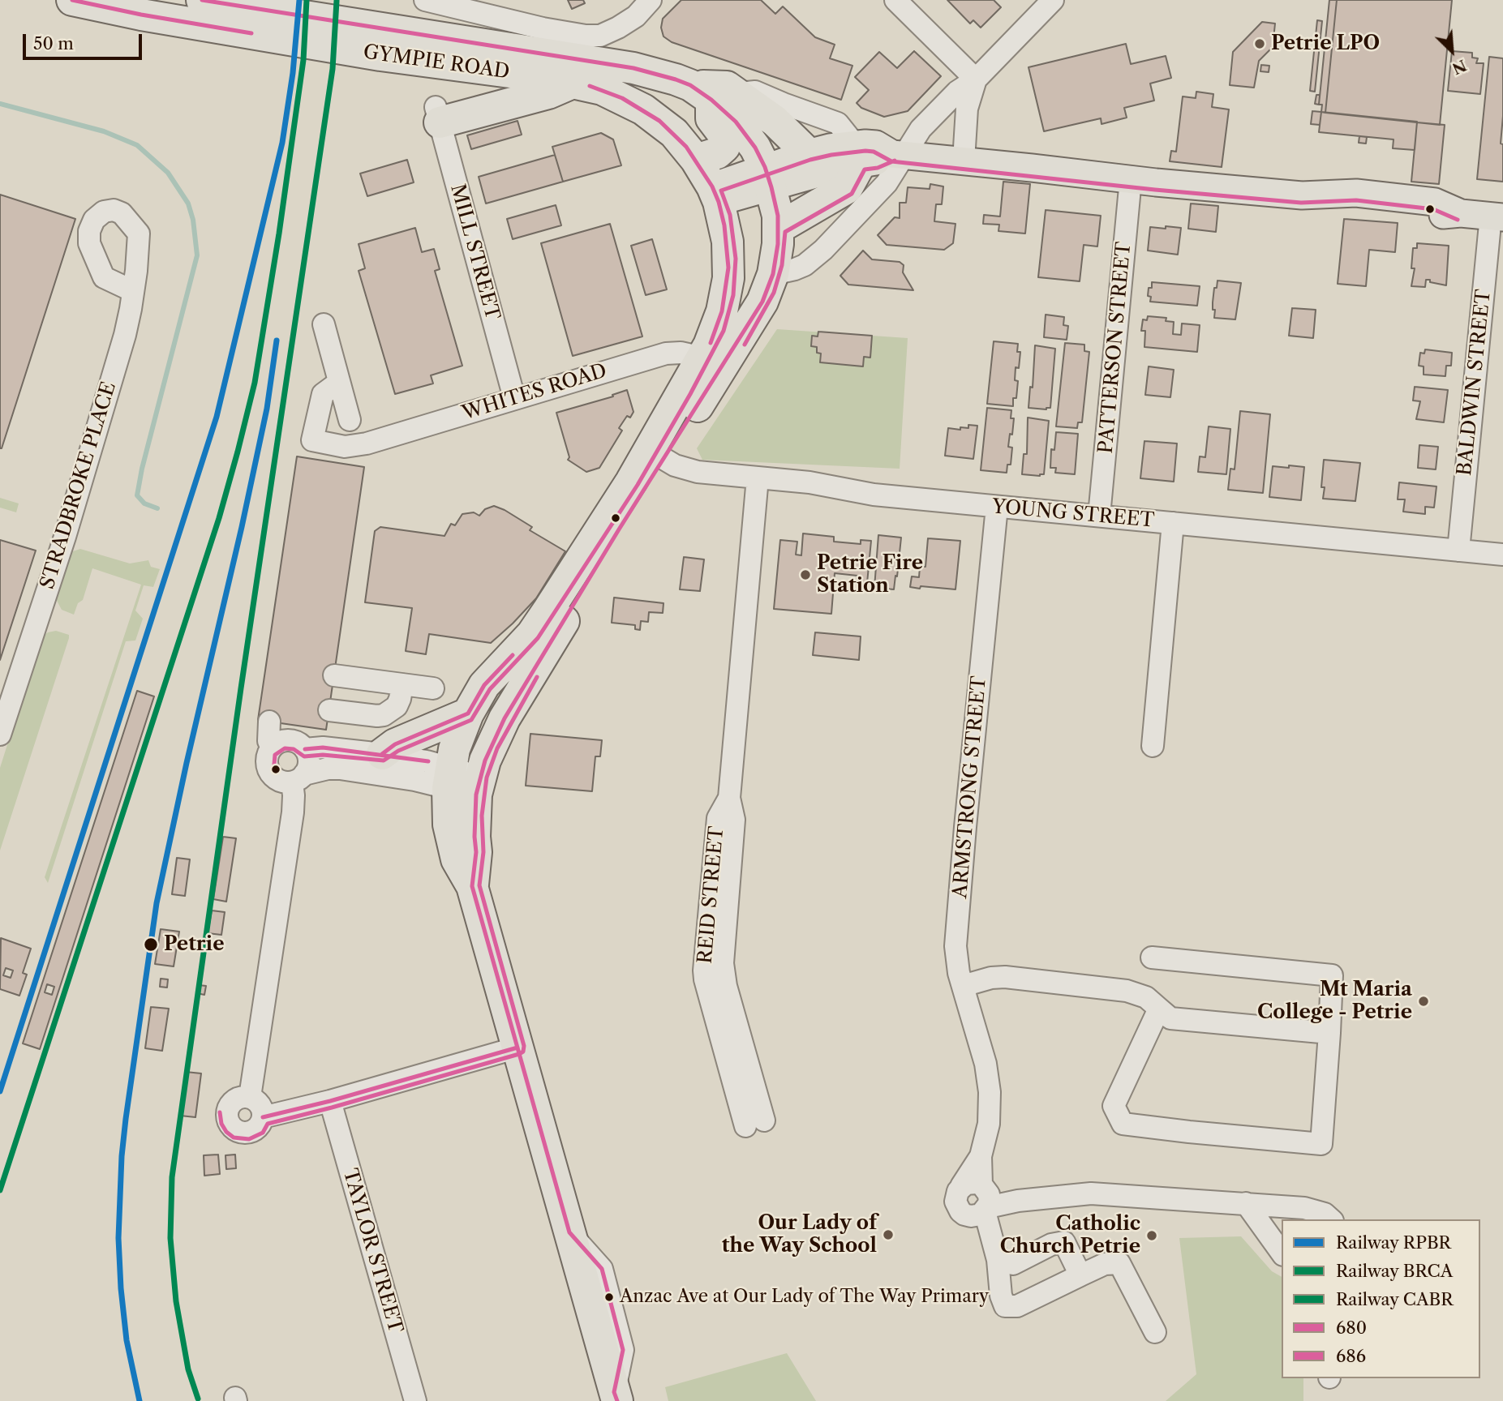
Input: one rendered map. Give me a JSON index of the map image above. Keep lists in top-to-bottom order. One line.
{"streets":{"highway":["GYMPIE ROAD"],"street":["MILL STREET","PATTERSON STREET","BALDWIN STREET","WHITES ROAD","STRADBROKE PLACE","YOUNG STREET","ARMSTRONG STREET","REID STREET","TAYLOR STREET"]},"crossings":[["GYMPIE ROAD","WHITES ROAD"],["GYMPIE ROAD","YOUNG STREET"],["MILL STREET","WHITES ROAD"],["PATTERSON STREET","YOUNG STREET"],["BALDWIN STREET","YOUNG STREET"],["YOUNG STREET","ARMSTRONG STREET"],["YOUNG STREET","REID STREET"]],"places":["Petrie LPO","Petrie Fire Station","Petrie","Mt Maria College - Petrie","Our Lady of the Way School","Catholic Church Petrie","Anzac Ave at Our Lady of The Way Primary"],"lines":["rail line RPBR","rail line CABR","transit line 680","rail line BRCA","transit line 686"],"legend":["Railway RPBR","Railway BRCA","Railway CABR","680","686"],"scale_bar":"50 m","north":"bottom right"}
